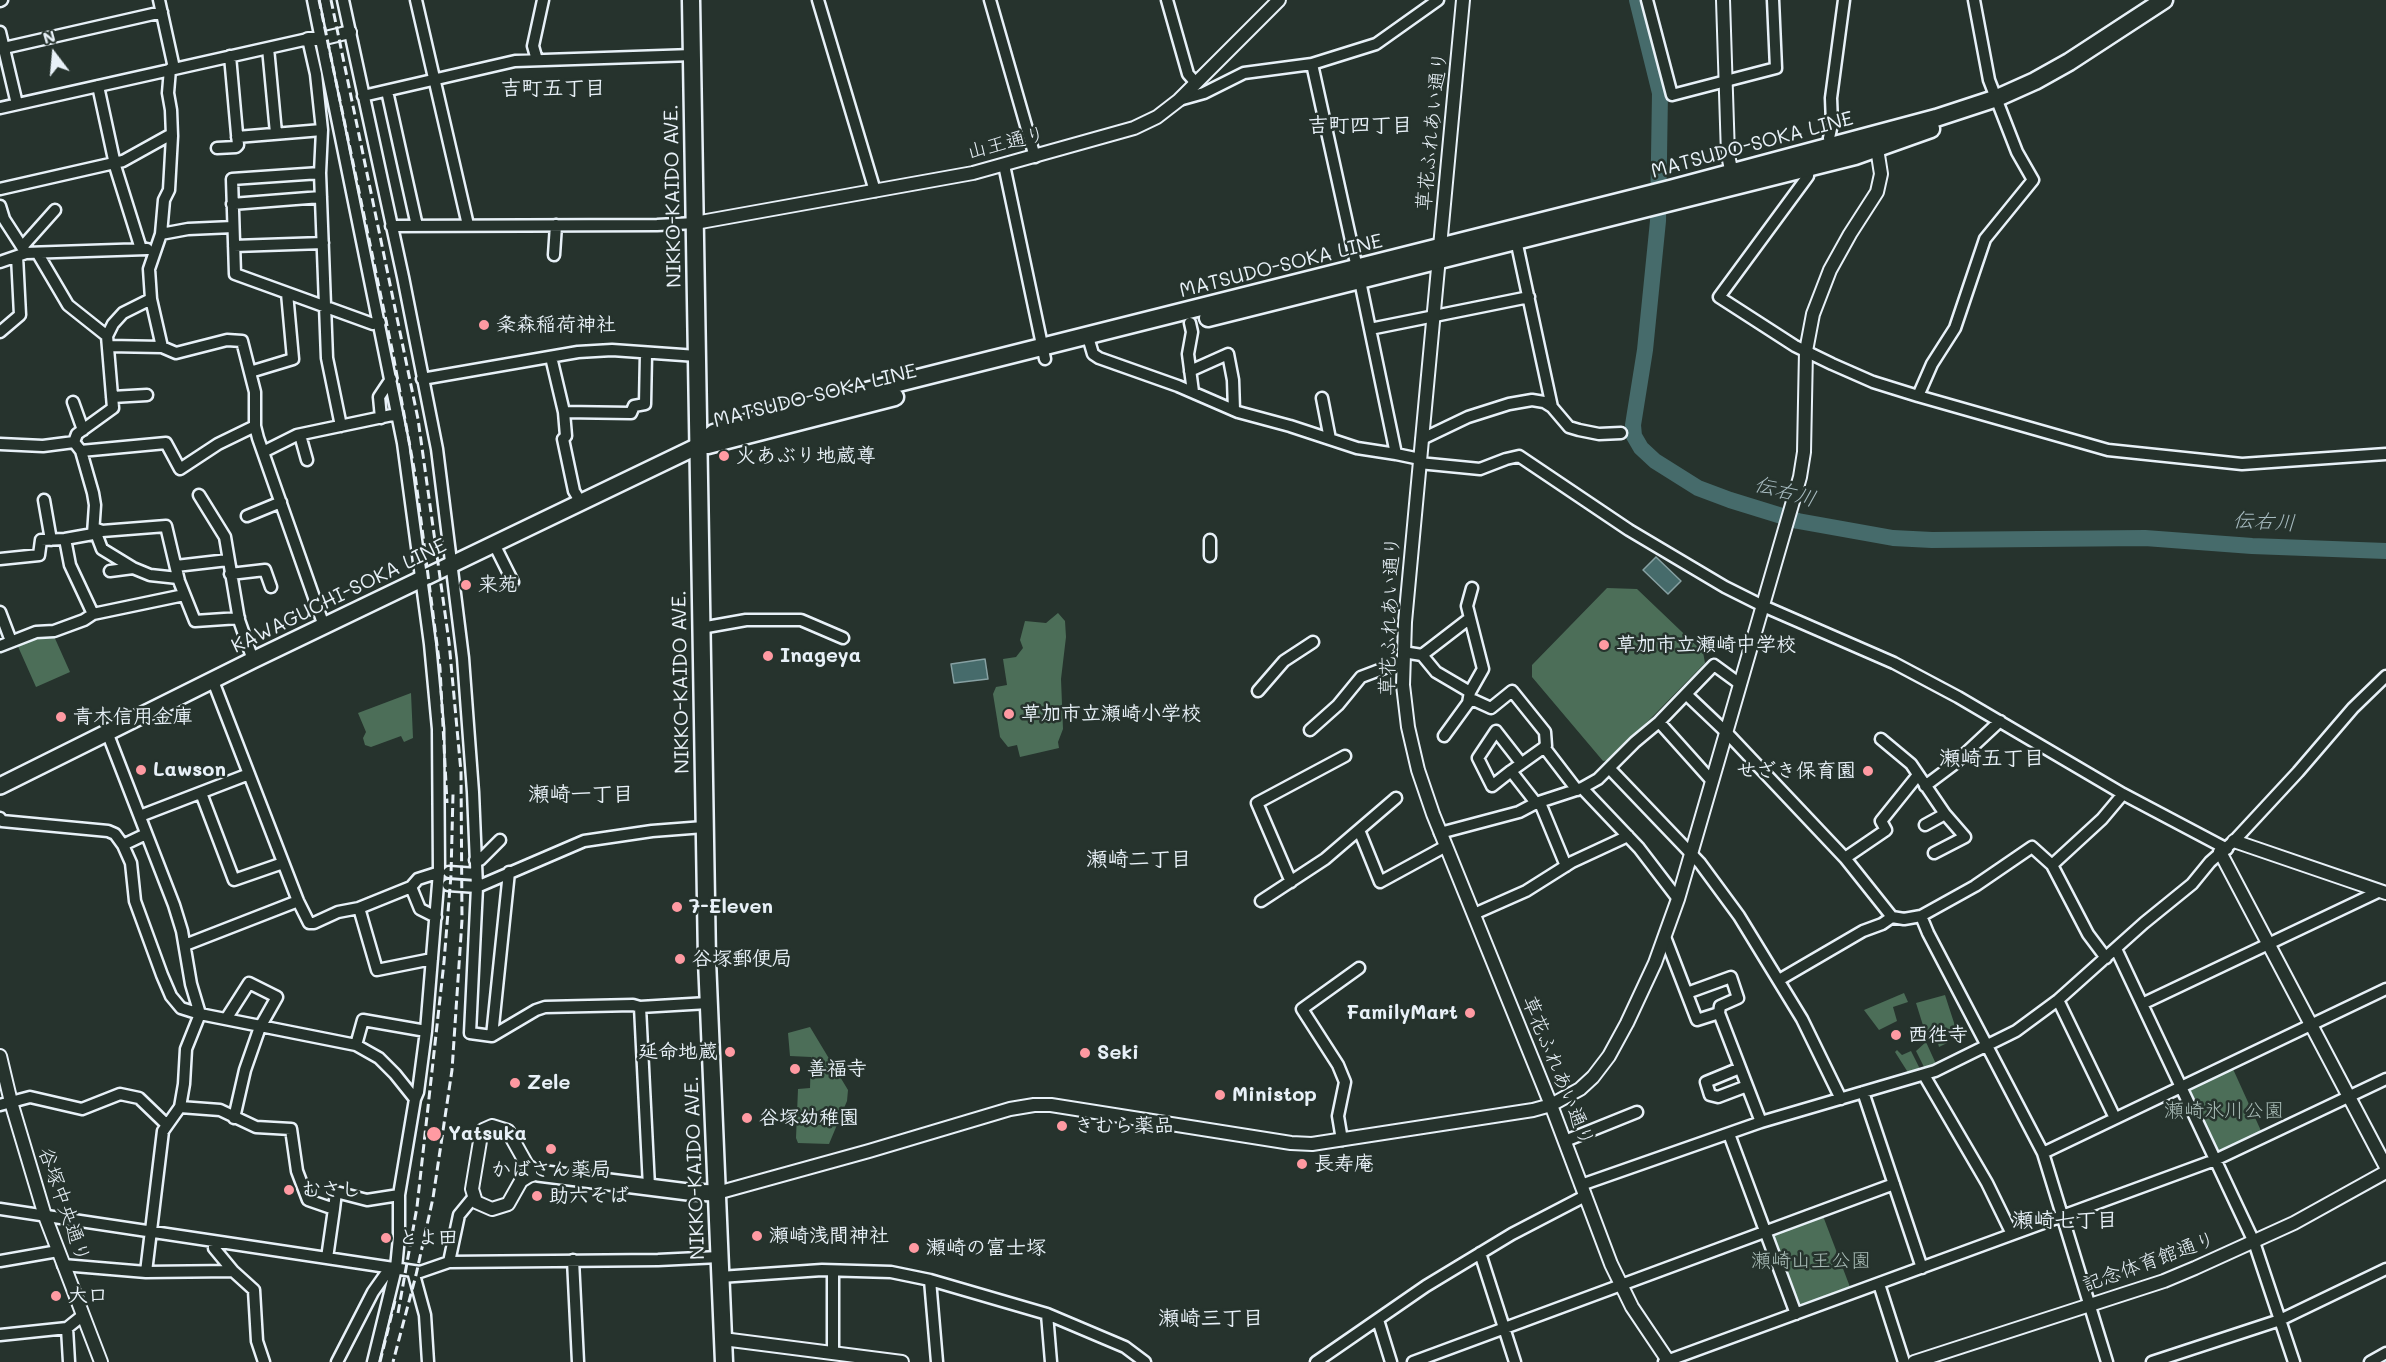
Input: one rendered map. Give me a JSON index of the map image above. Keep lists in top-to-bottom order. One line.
{"streets":{"main road":["MATSUDO-SOKA LINE","NIKKO-KAIDO AVE.","KAWAGUCHI-SOKA LINE"],"street":["草花ふれあい通り","山王通り","谷塚中央通り","記念体育館通り"]},"crossings":[["草花ふれあい通り","MATSUDO-SOKA LINE"],["山王通り","NIKKO-KAIDO AVE."],["MATSUDO-SOKA LINE","NIKKO-KAIDO AVE."],["MATSUDO-SOKA LINE","KAWAGUCHI-SOKA LINE"],["NIKKO-KAIDO AVE.","KAWAGUCHI-SOKA LINE"]],"districts":["吉町五丁目","吉町四丁目","瀬崎五丁目","瀬崎一丁目","瀬崎二丁目","瀬崎七丁目","瀬崎三丁目"],"water":["伝右川"],"parks":["瀬崎氷川公園","瀬崎山王公園"],"places":["粂森稲荷神社","火あぶり地蔵尊","来苑","草加市立瀬崎中学校","Inageya","草加市立瀬崎小学校","青木信用金庫","Lawson","せざき保育園","7-Eleven","谷塚郵便局","FamilyMart","西徃寺","延命地蔵","Seki","善福寺","Zele","Ministop","谷塚幼稚園","きむら薬品","Yatsuka","かばさん薬局","長寿庵","むさし","助六そば","瀬崎浅間神社","とよ田","瀬崎の富士塚","大口"],"north":"top"}
